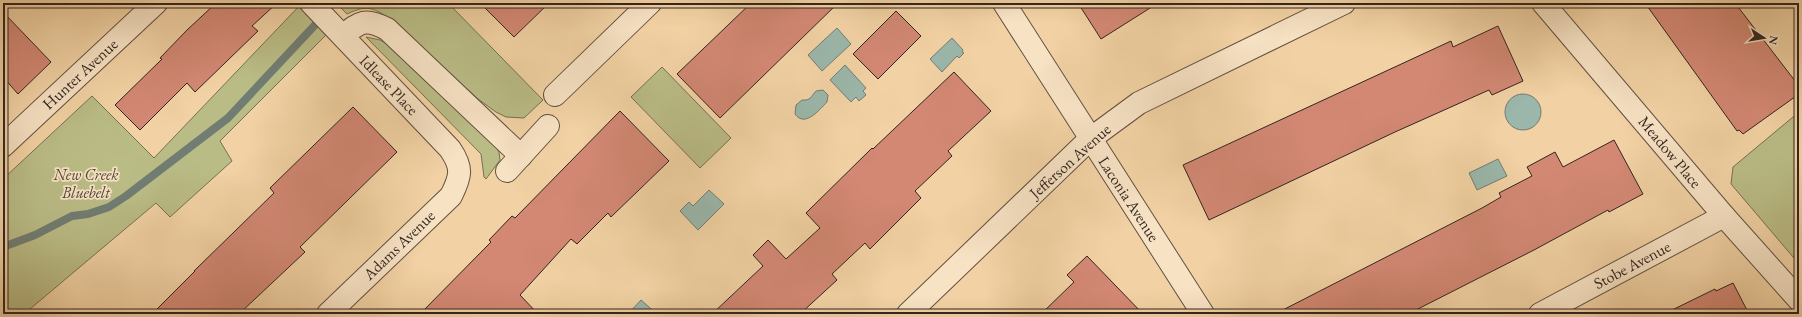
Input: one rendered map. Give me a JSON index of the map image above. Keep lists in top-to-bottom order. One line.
{"streets":{"street":["Hunter Avenue","Idlease Place","Meadow Place","Jefferson Avenue","Laconia Avenue","Adams Avenue","Stobe Avenue"]},"crossings":[["Idlease Place","Adams Avenue"],["Meadow Place","Stobe Avenue"],["Jefferson Avenue","Laconia Avenue"]],"parks":["New Creek Bluebelt"],"north":"right"}
